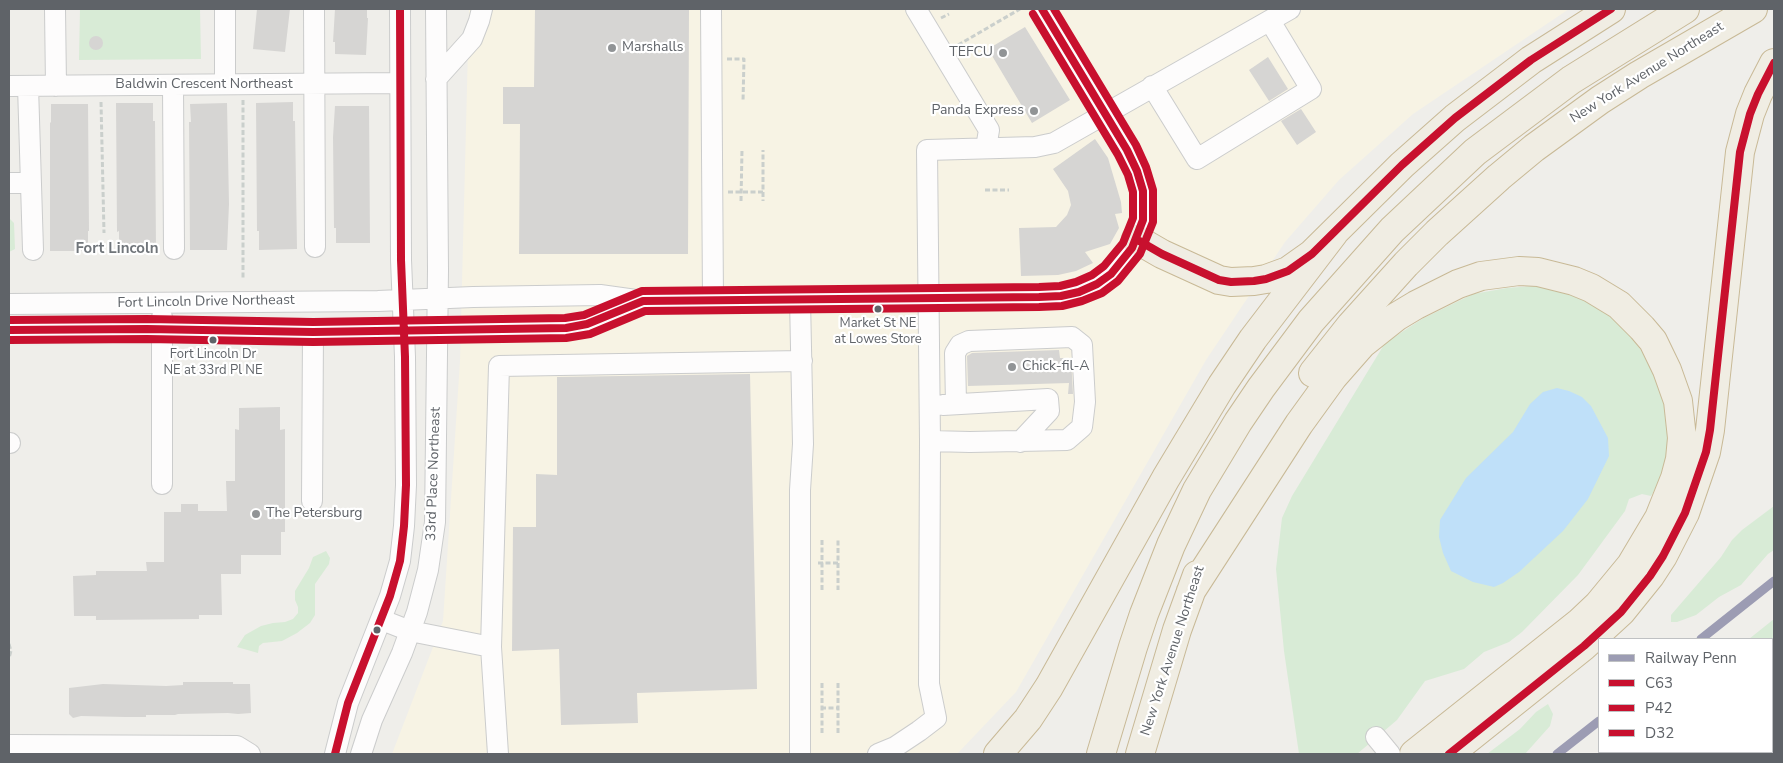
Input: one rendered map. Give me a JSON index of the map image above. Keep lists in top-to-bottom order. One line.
{"streets":{"highway":["New York Avenue Northeast"],"street":["Baldwin Crescent Northeast","Fort Lincoln Drive Northeast","33rd Place Northeast"]},"crossings":[["Fort Lincoln Drive Northeast","33rd Place Northeast"]],"districts":["Fort Lincoln"],"places":["Marshalls","TEFCU","Panda Express","Market St NE at Lowes Store","Fort Lincoln Dr NE at 33rd Pl NE","Chick-fil-A","The Petersburg"],"lines":["transit line C63","transit line P42","transit line D32","rail line Penn"],"legend":["Railway Penn","C63","P42","D32"]}
